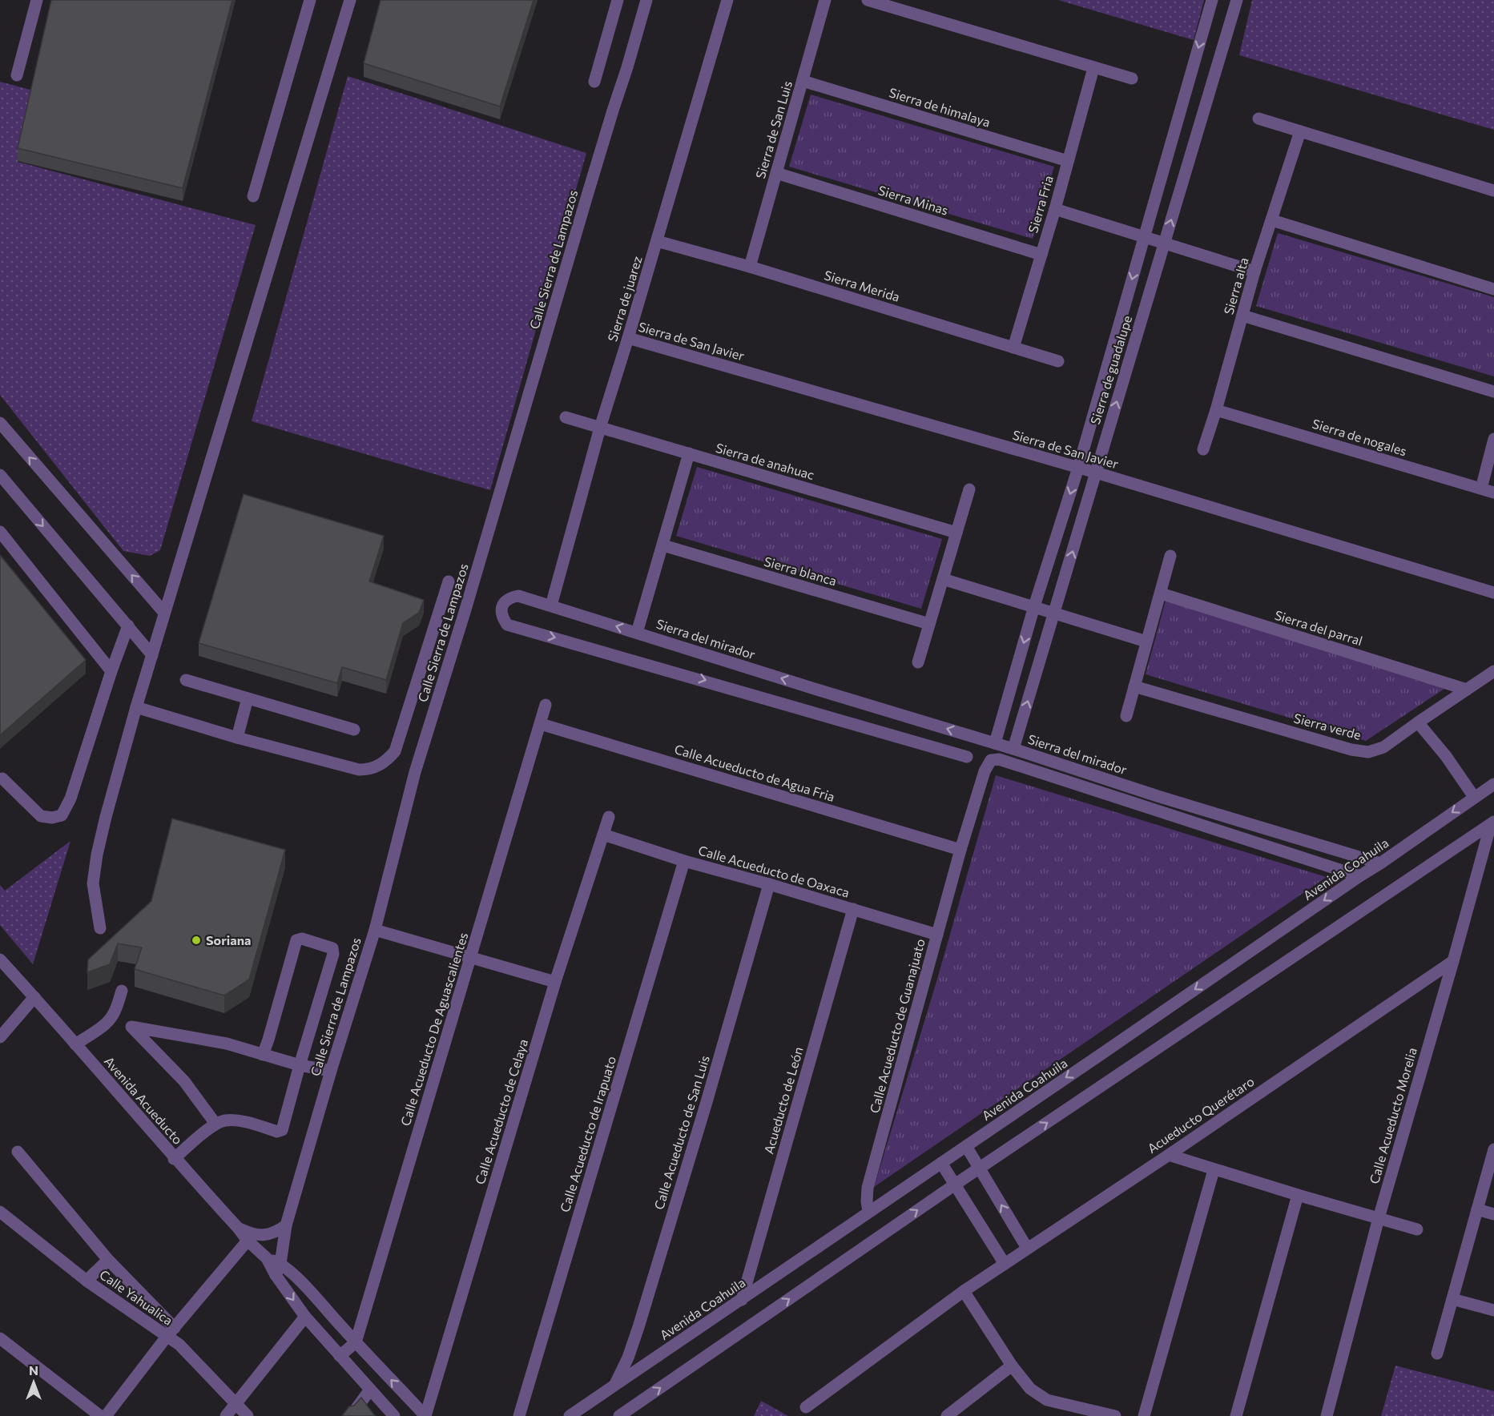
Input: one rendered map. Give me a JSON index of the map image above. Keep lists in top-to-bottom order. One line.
{"streets":{"street":["Sierra de himalaya","Sierra de San Luis","Sierra Minas","Sierra Fria","Calle Sierra de Lampazos","Sierra Merida","Sierra alta","Sierra de juarez","Sierra de San Javier","Sierra de guadalupe","Sierra de nogales","Sierra de anahuac","Sierra blanca","Sierra del parral","Sierra del mirador","Sierra verde","Calle Acueducto de Agua Fria","Avenida Coahuila","Calle Acueducto de Oaxaca","Calle Acueducto de Guanajuato","Calle Acueducto De Aguascalientes","Avenida Acueducto","Acueducto de León","Calle Acueducto de Celaya","Acueducto Querétaro","Calle Acueducto Morelia","Calle Acueducto de San Luis","Calle Acueducto de Irapuato","Calle Yahualica"]},"crossings":[["Sierra de himalaya","Sierra de San Luis"],["Sierra de himalaya","Sierra Fria"],["Sierra de San Luis","Sierra Minas"],["Sierra de San Luis","Sierra Merida"],["Sierra Minas","Sierra Fria"],["Sierra Fria","Sierra Merida"],["Calle Sierra de Lampazos","Avenida Acueducto"],["Sierra Merida","Sierra de juarez"],["Sierra alta","Sierra de nogales"],["Sierra de juarez","Sierra de San Javier"],["Sierra de juarez","Sierra de anahuac"],["Sierra de juarez","Sierra del mirador"],["Sierra de San Javier","Sierra de guadalupe"],["Sierra de guadalupe","Sierra del mirador"],["Sierra del parral","Sierra verde"],["Sierra del mirador","Avenida Coahuila"],["Calle Acueducto de Agua Fria","Calle Acueducto de Guanajuato"],["Calle Acueducto de Agua Fria","Calle Acueducto De Aguascalientes"],["Avenida Coahuila","Calle Acueducto de Guanajuato"],["Avenida Coahuila","Acueducto de León"],["Avenida Coahuila","Calle Acueducto de San Luis"],["Calle Acueducto de Oaxaca","Calle Acueducto de Guanajuato"],["Calle Acueducto de Oaxaca","Acueducto de León"],["Calle Acueducto de Oaxaca","Calle Acueducto de Celaya"],["Calle Acueducto de Oaxaca","Calle Acueducto de San Luis"],["Calle Acueducto de Oaxaca","Calle Acueducto de Irapuato"],["Calle Acueducto De Aguascalientes","Avenida Acueducto"],["Avenida Acueducto","Calle Acueducto de Celaya"],["Acueducto Querétaro","Calle Acueducto Morelia"]],"places":["Soriana"],"north":"top"}
